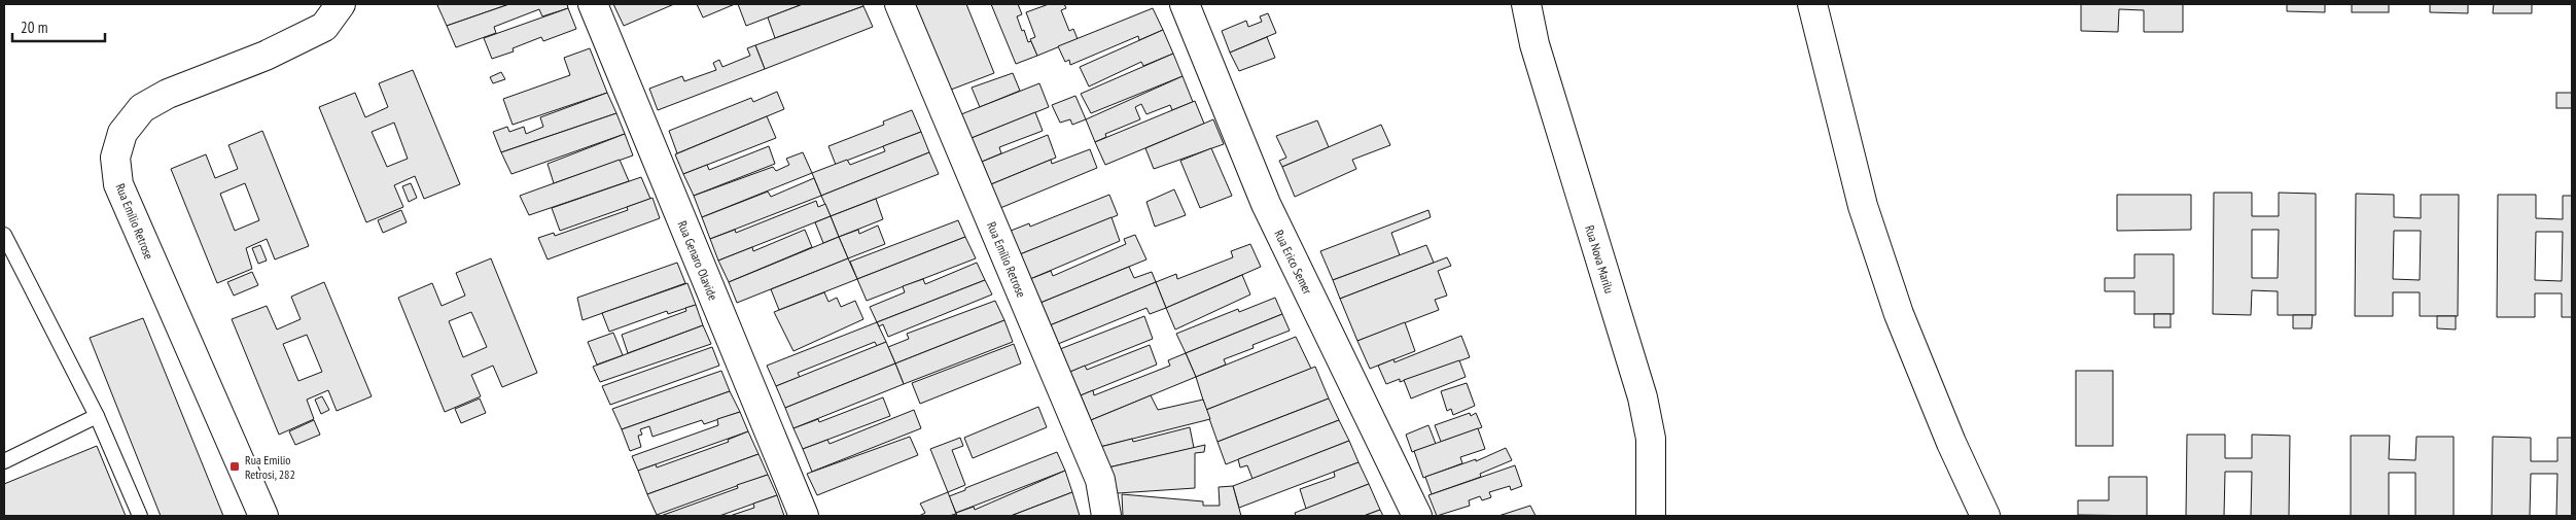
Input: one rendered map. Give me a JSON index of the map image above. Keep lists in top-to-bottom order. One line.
{"streets":{"street":["Rua Emílio Retrose","Rua Nova Marilu","Rua Genaro Olavide","Rua Erico Semer"]},"places":{"transit":["Rua Emilio Retrosi, 282"]},"scale_bar":"20 m"}
